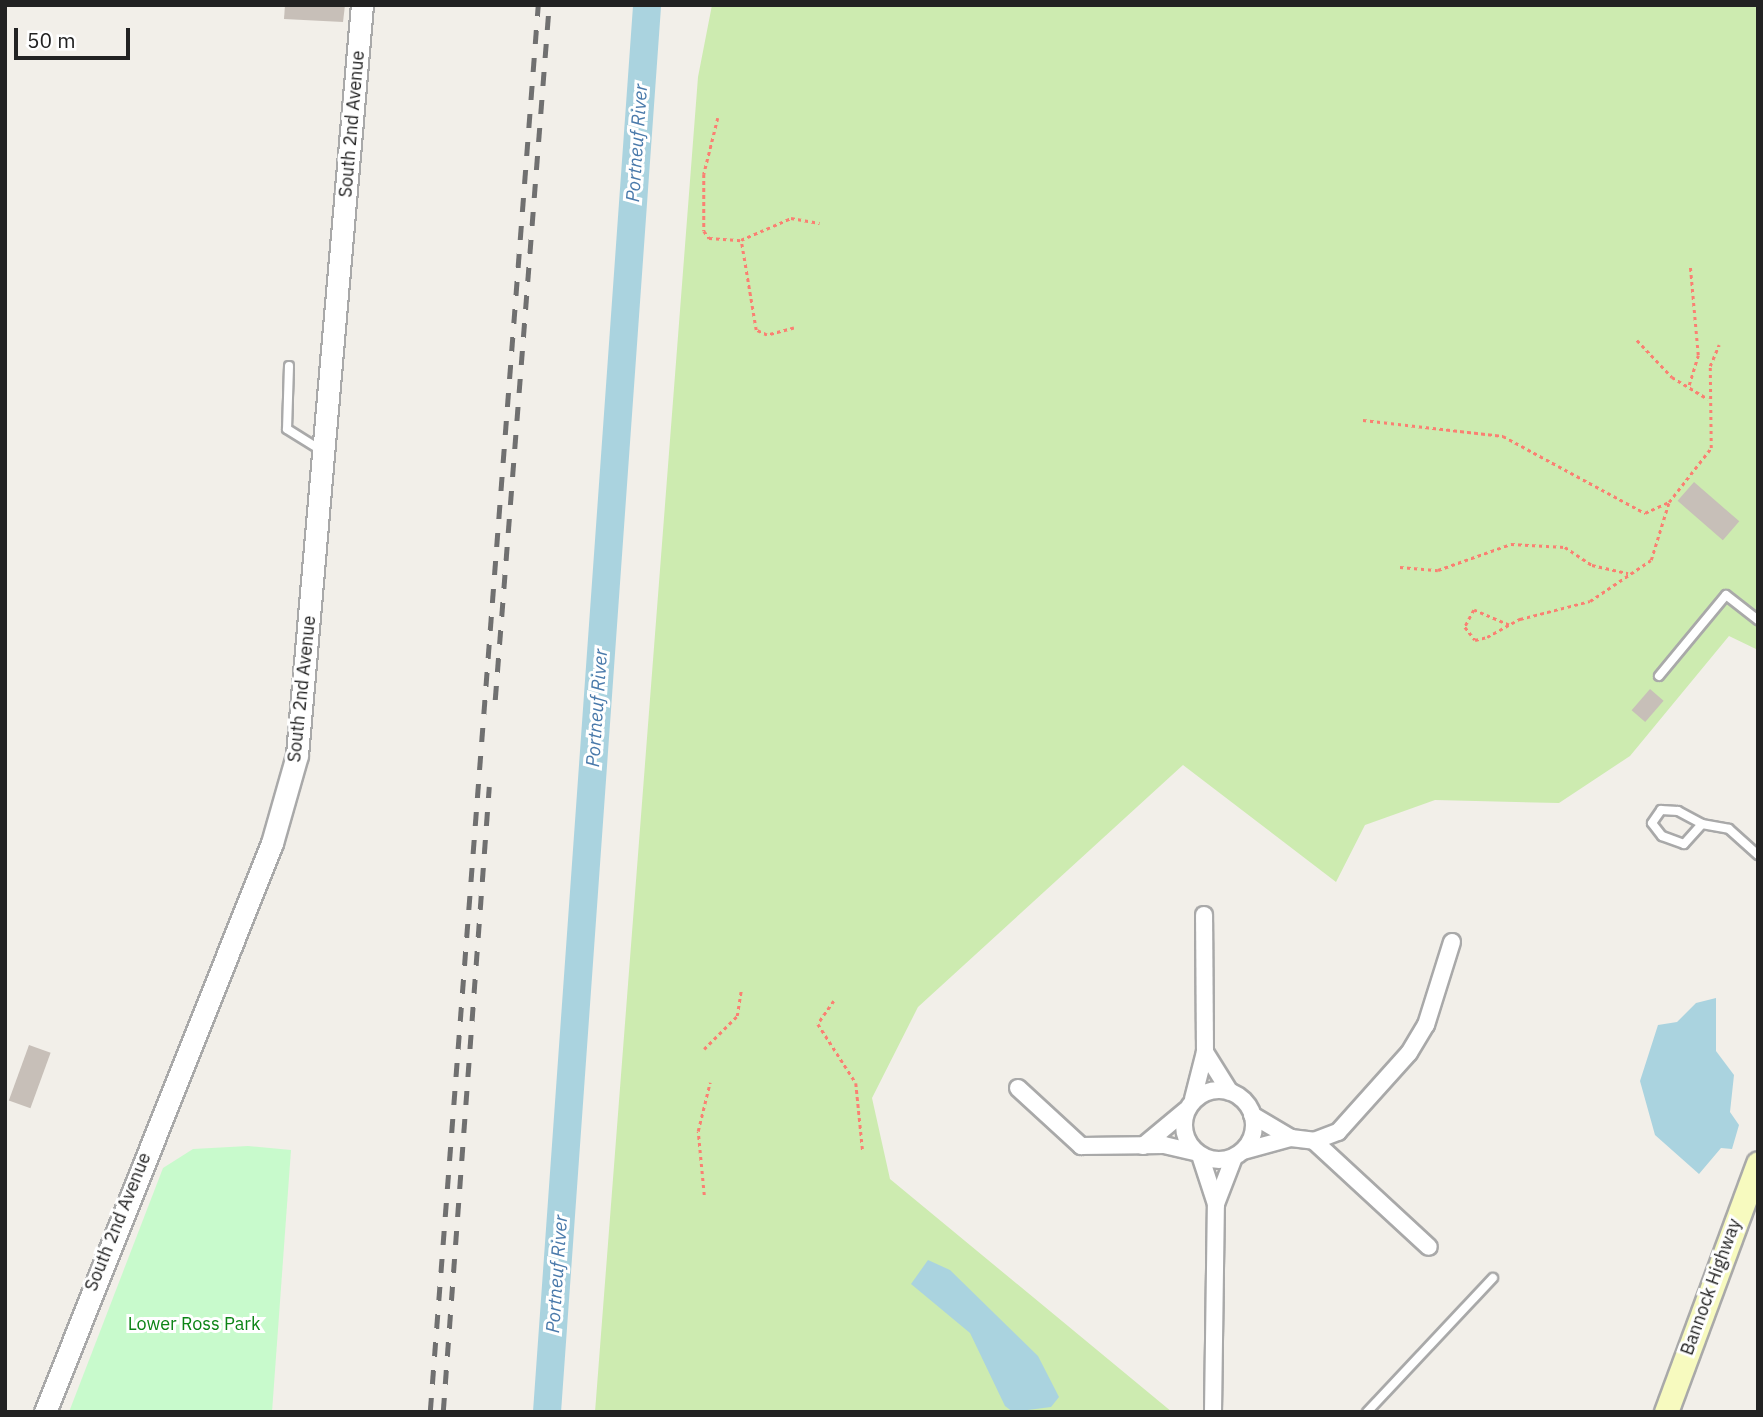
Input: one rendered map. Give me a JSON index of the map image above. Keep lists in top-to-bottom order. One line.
{"streets":{"main road":["Bannock Highway"],"street":["South 2nd Avenue"]},"water":["Portneuf River"],"parks":["Lower Ross Park"],"scale_bar":"50 m"}
